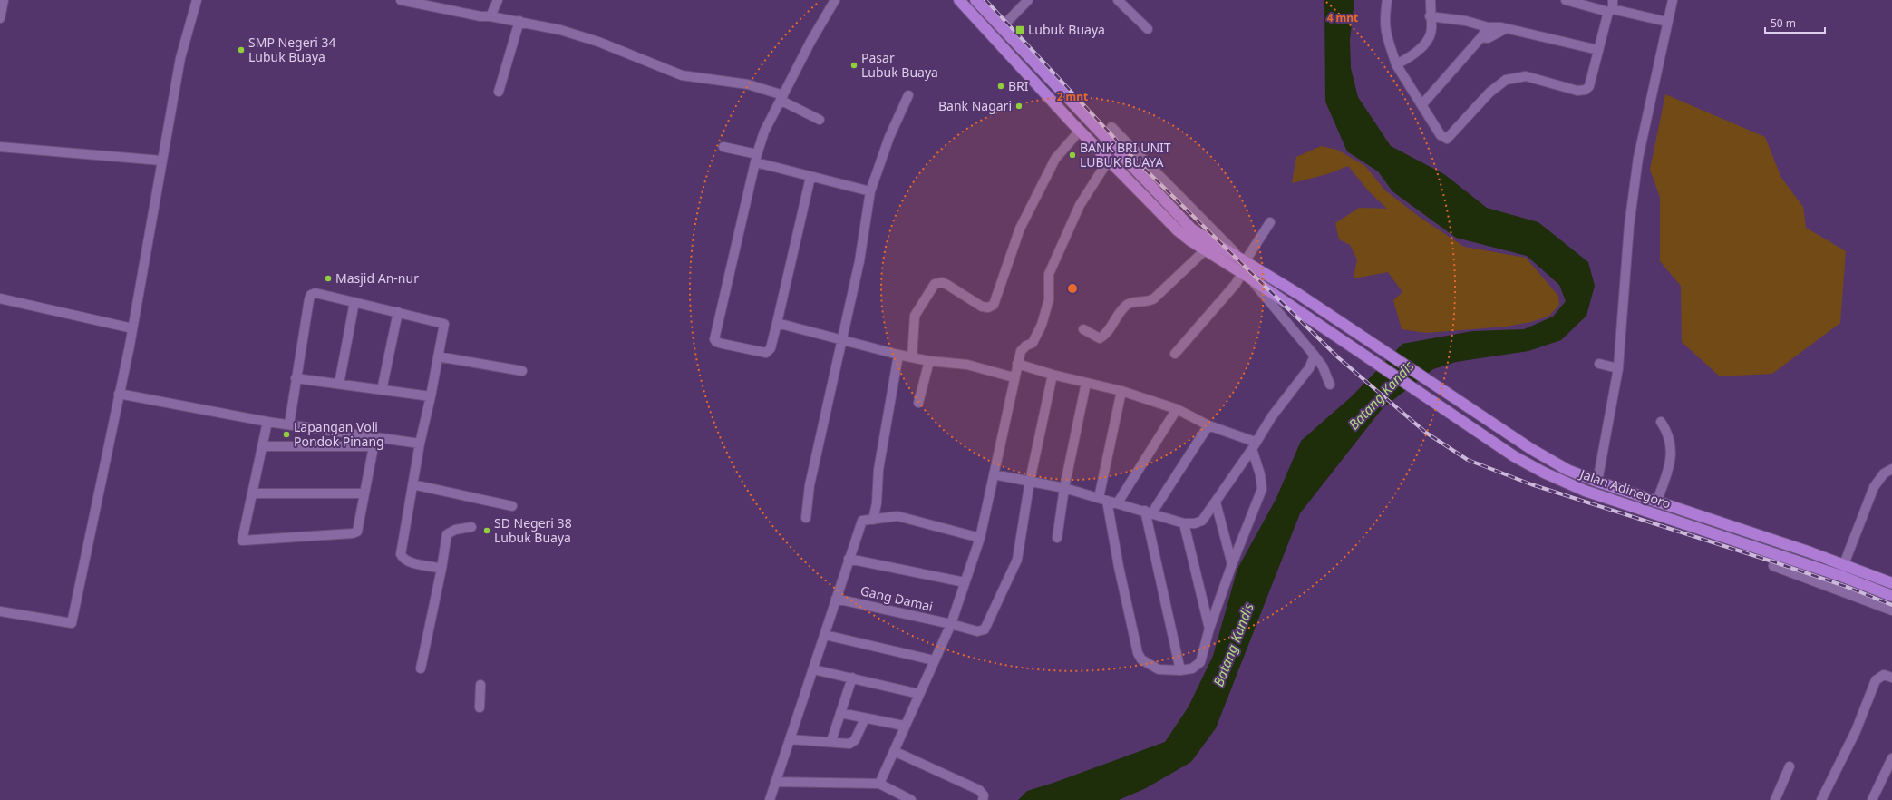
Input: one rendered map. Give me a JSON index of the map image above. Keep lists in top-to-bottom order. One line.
{"streets":{"highway":["Jalan Adinegoro"],"street":["Gang Damai"]},"water":["Batang Kandis"],"places":{"transit":["Lubuk Buaya"],"other":["SMP Negeri 34 Lubuk Buaya","Pasar Lubuk Buaya","BRI","Bank Nagari","BANK BRI UNIT LUBUK BUAYA","Masjid An-nur","Lapangan Voli Pondok Pinang","SD Negeri 38 Lubuk Buaya"]},"scale_bar":"50 m","rings":["4 mnt","2 mnt"]}
